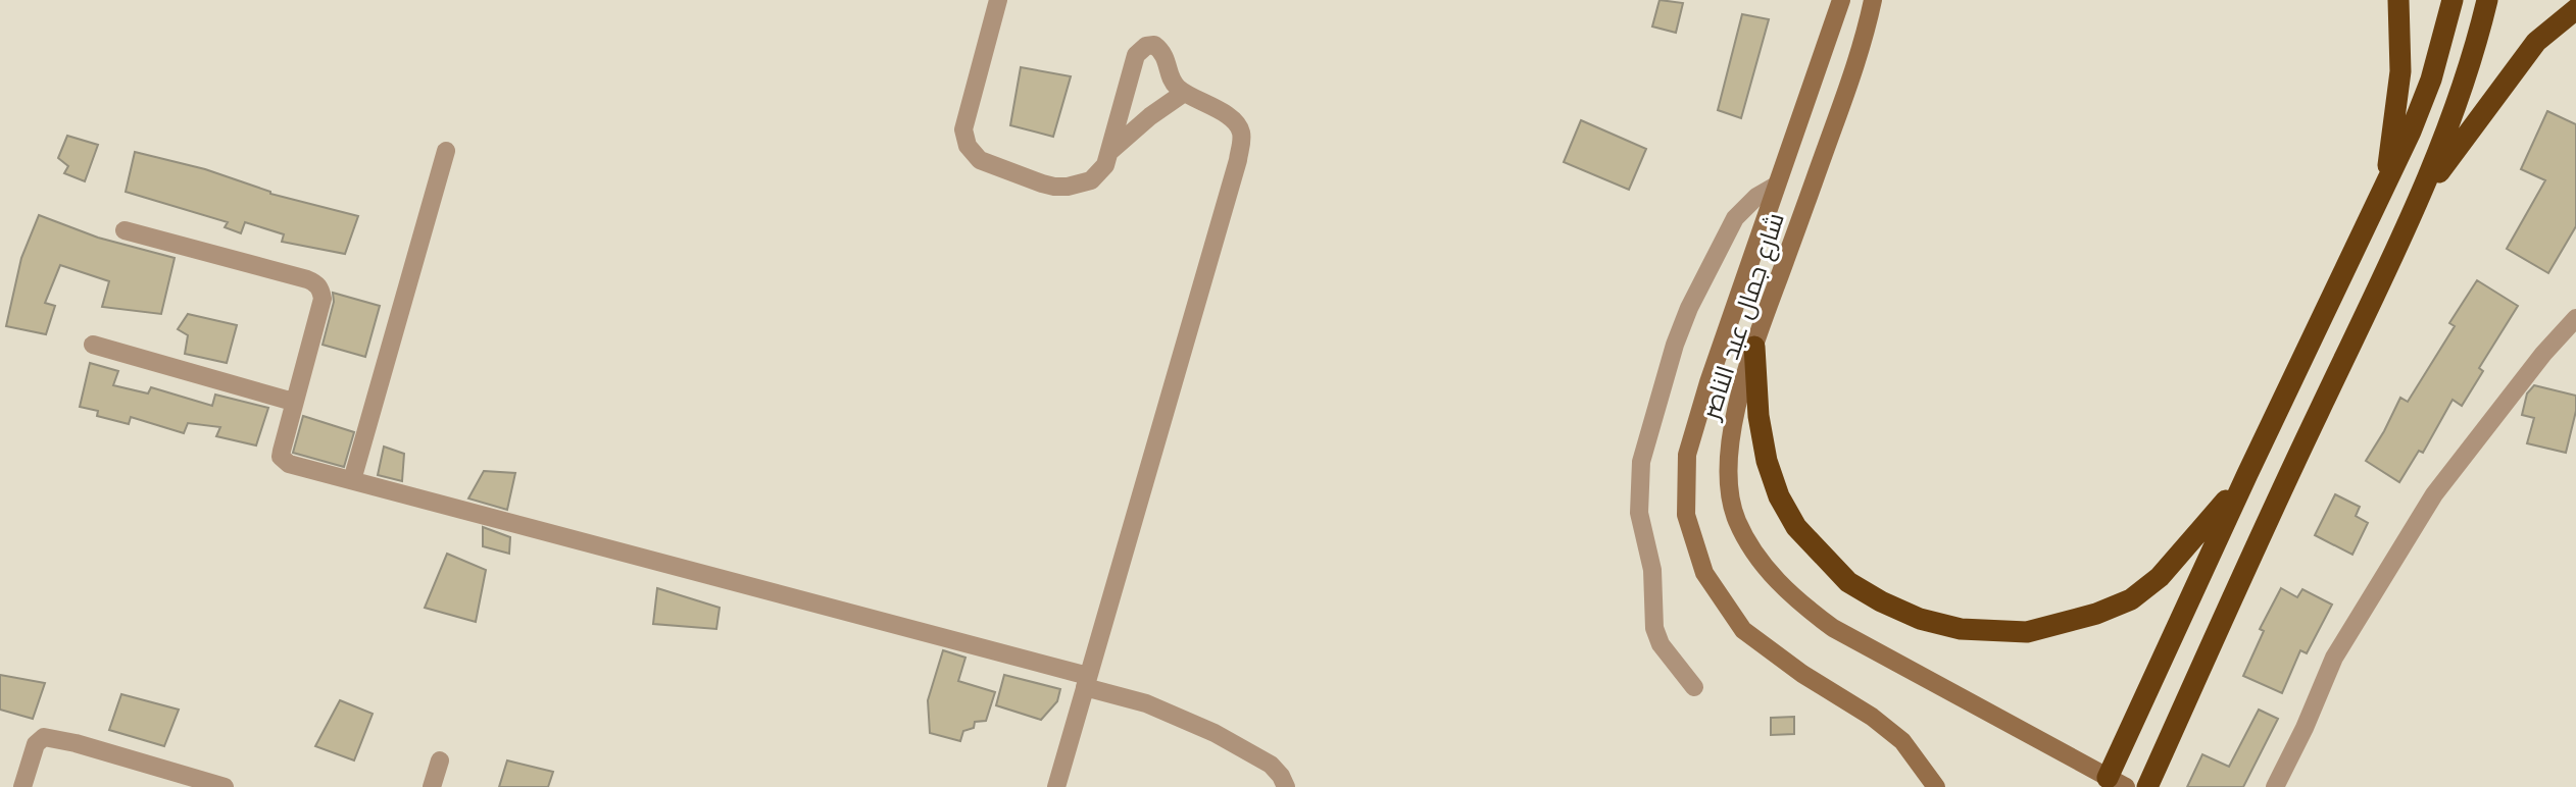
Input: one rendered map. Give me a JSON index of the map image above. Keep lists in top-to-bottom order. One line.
{"streets":{"main road":["شارع جمال عبد الناصر"]}}
